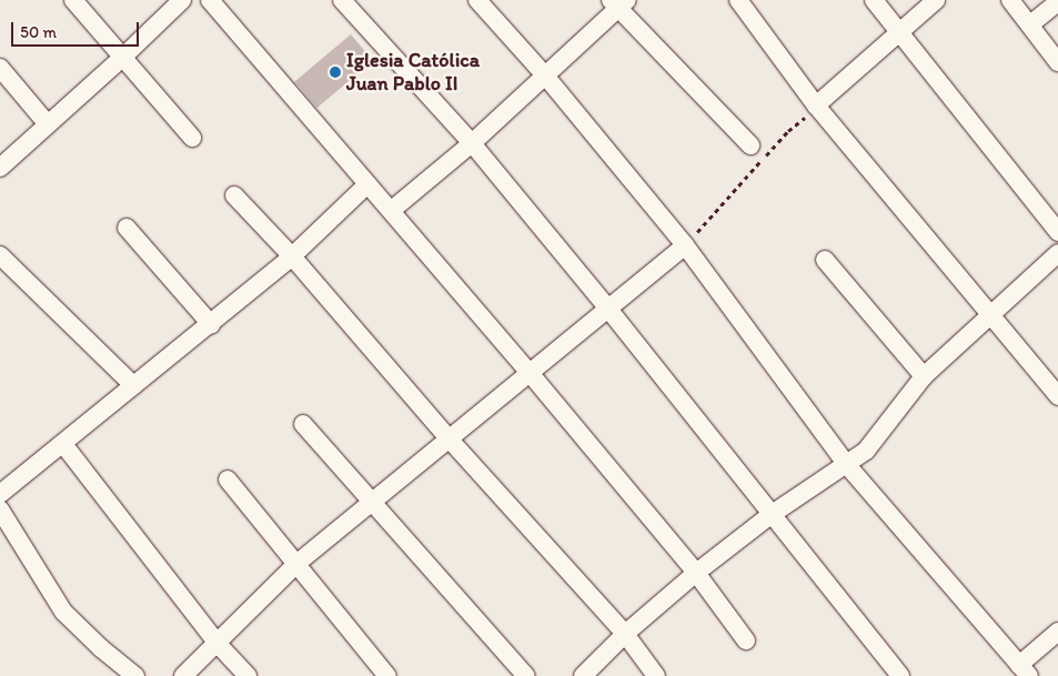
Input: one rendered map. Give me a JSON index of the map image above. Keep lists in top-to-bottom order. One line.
{"places":["Iglesia Católica Juan Pablo II"],"scale_bar":"50 m"}
